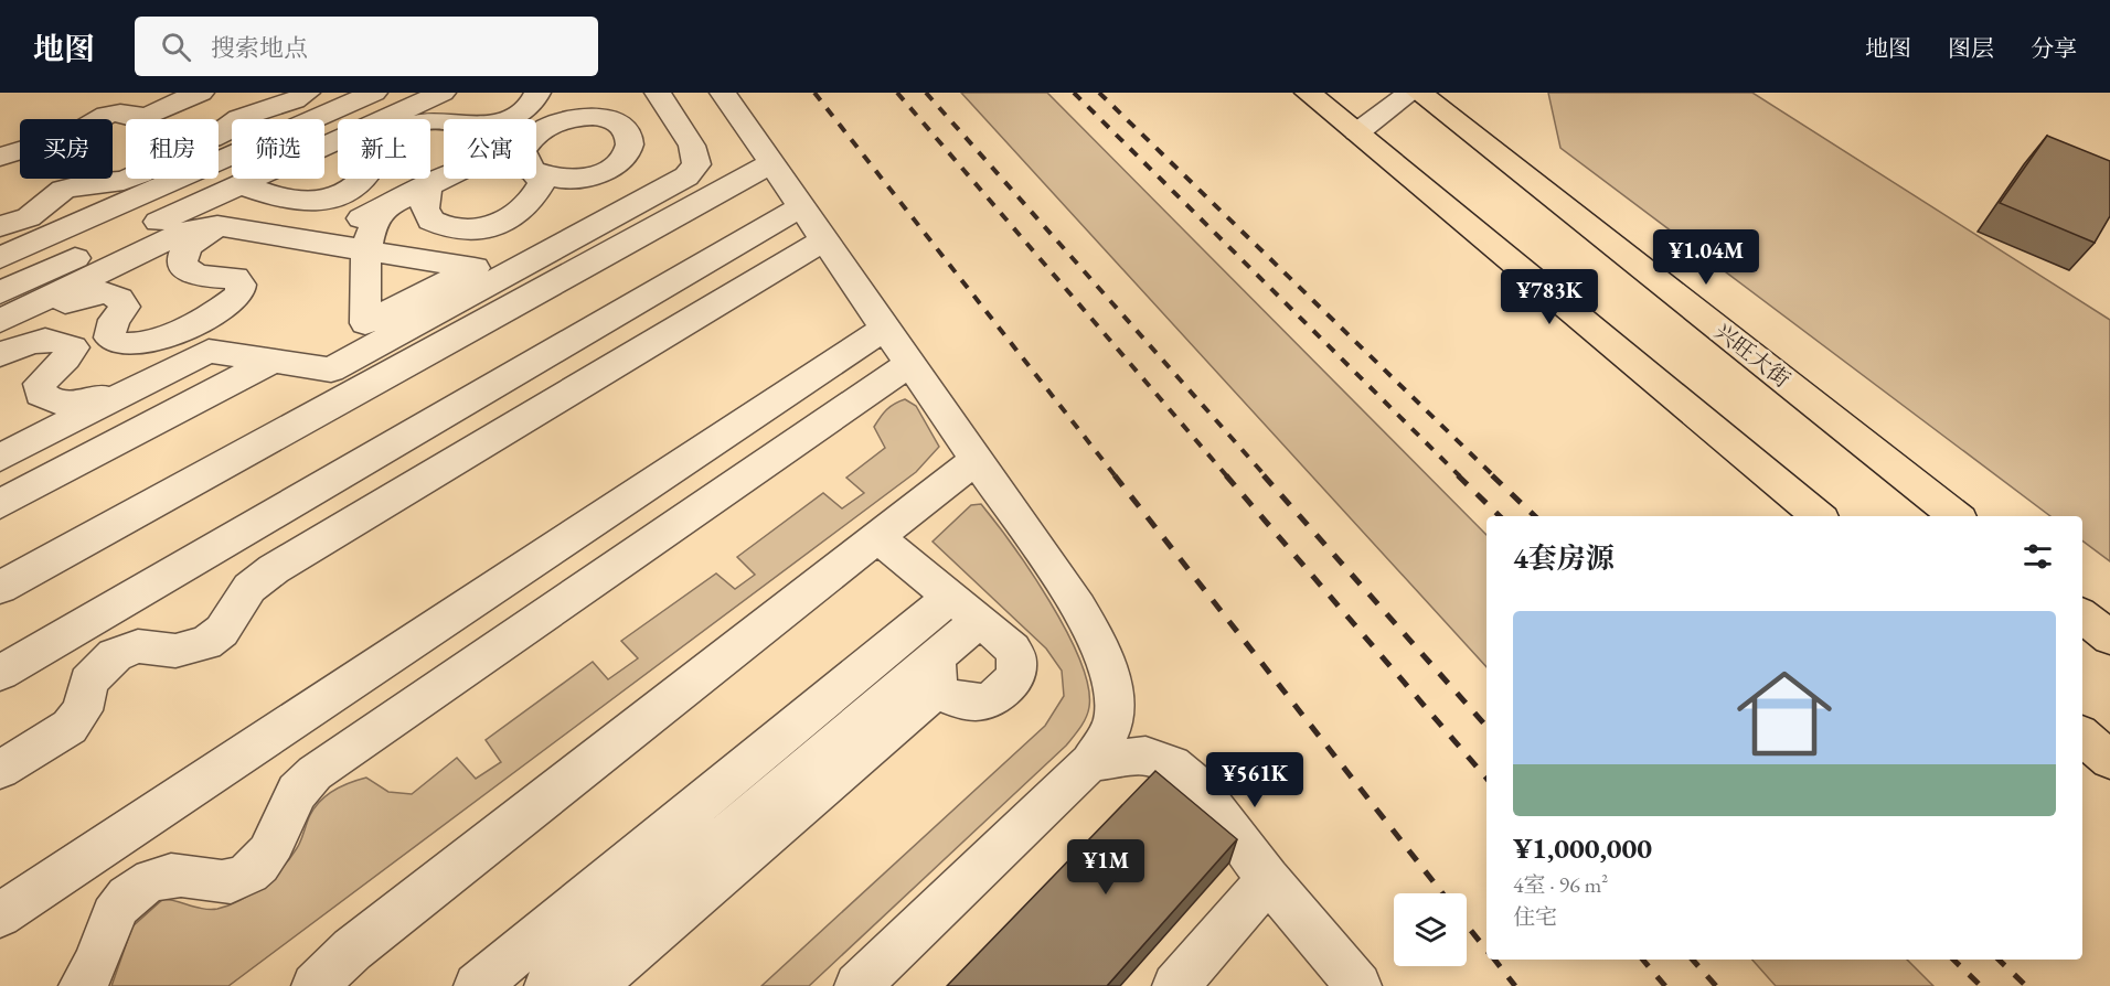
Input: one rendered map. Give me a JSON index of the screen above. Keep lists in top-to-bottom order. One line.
{"streets":{"main road":["兴旺大街"]},"page":{"header":"地图","search":"搜索地点","nav":["地图","图层","分享"],"chip":["买房","租房","筛选","新上","公寓"],"price":["¥1.04M","¥783K","¥561K","¥1M"],"heading":"4套房源","list":[{"name":"¥1,000,000","note":"4室 · 96 m² · 住宅"}]}}
